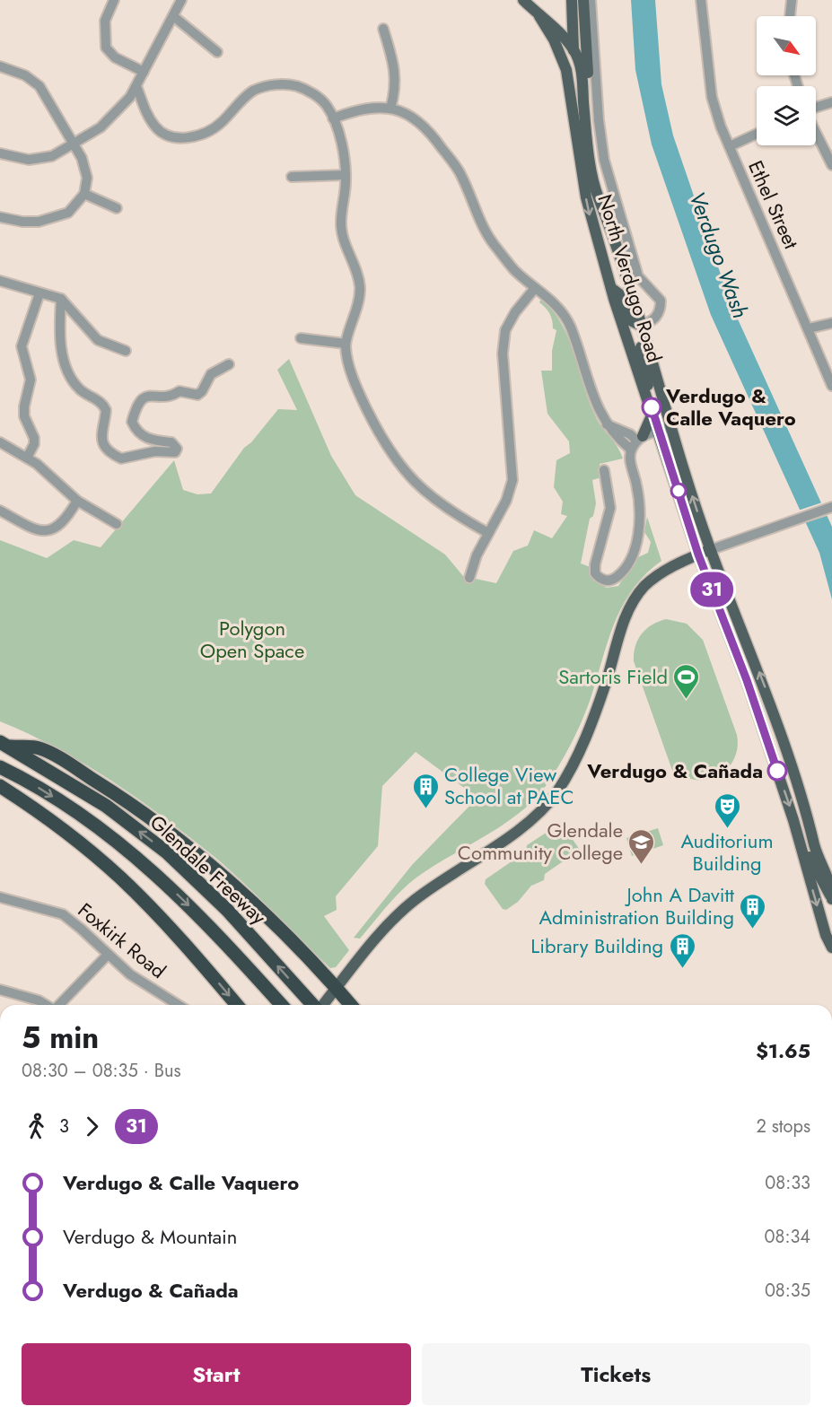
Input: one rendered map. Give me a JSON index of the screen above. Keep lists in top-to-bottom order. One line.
{"streets":{"highway":["Glendale Freeway"],"main road":["North Verdugo Road"],"street":["Ethel Street","Foxkirk Road"]},"water":["Verdugo Wash"],"parks":["Polygon Open Space"],"places":{"other":["Verdugo & Calle Vaquero","Verdugo & Cañada"],"sports":["Sartoris Field"],"building":["College View School at PAEC","John A Davitt Administration Building","Library Building"],"theatre":["Auditorium Building"],"school or university":["Glendale Community College"]},"lines":["bus line 31"],"north":"bottom right","page":{"on_map":"31","heading":["5 min","08:30 – 08:35 · Bus","$1.65"],"legs":["3","31","2 stops"],"list":[{"name":"Verdugo & Calle Vaquero","value":"08:33"},{"name":"Verdugo & Mountain","value":"08:34"},{"name":"Verdugo & Cañada","value":"08:35"}],"buttons":["Start","Tickets"]}}
